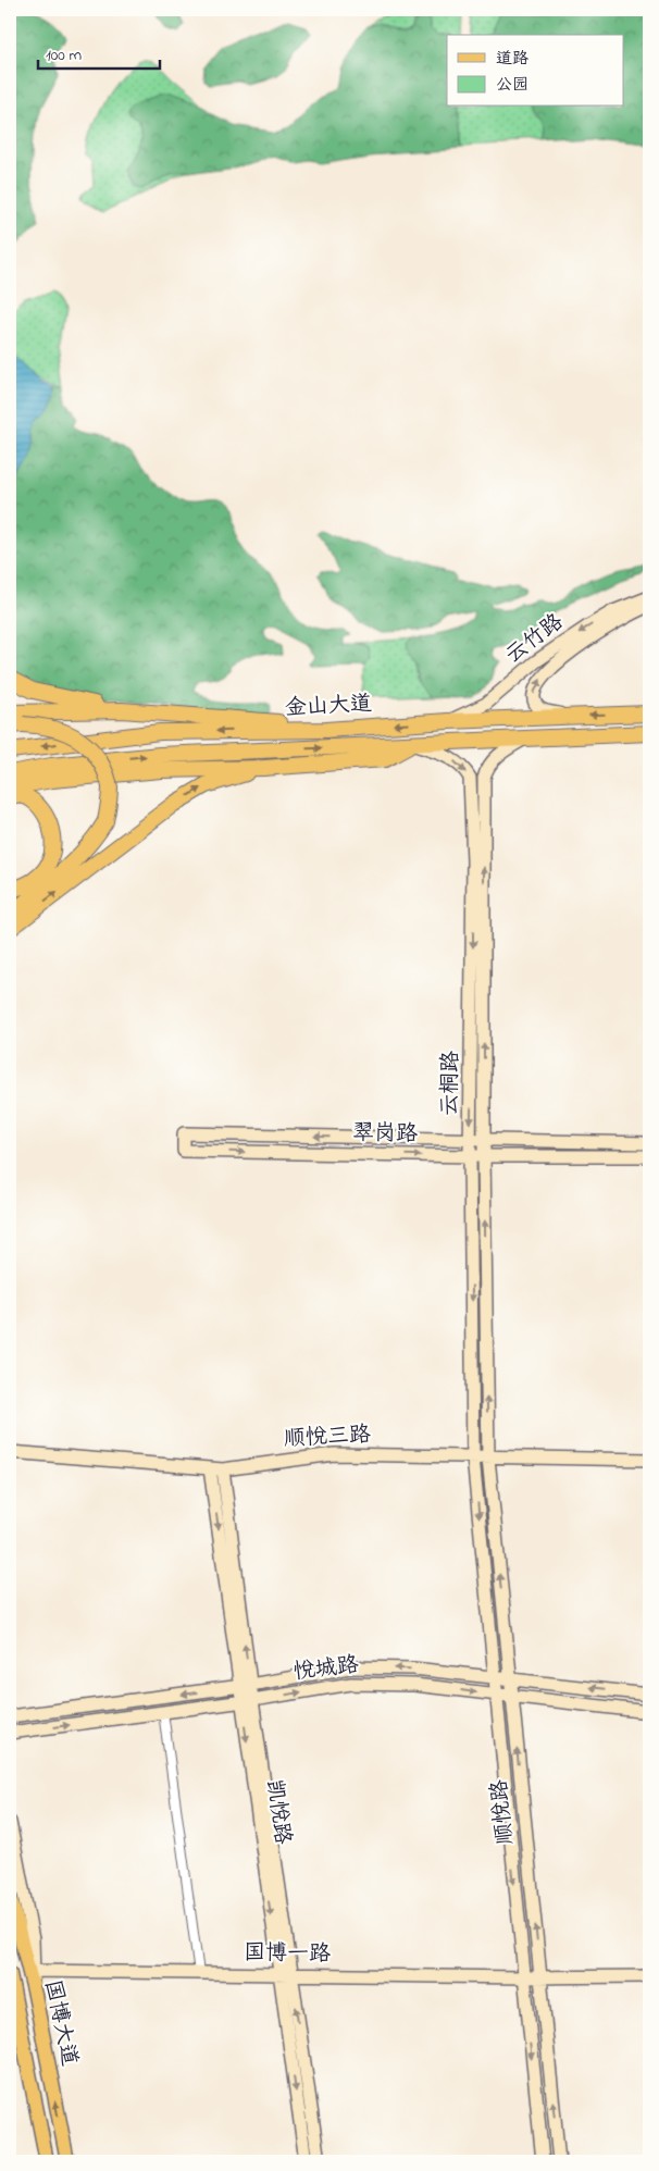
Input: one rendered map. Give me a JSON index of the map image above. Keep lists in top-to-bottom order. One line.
{"streets":{"highway":["金山大道"],"main road":["云竹路","云桐路","翠岗路","顺悦三路","悦城路","凯悦路","顺悦路","国博一路","国博大道"]},"crossings":[["云竹路","金山大道"],["金山大道","云桐路"],["云桐路","翠岗路"],["云桐路","顺悦三路"],["云桐路","顺悦路"],["顺悦三路","凯悦路"],["顺悦三路","顺悦路"],["悦城路","凯悦路"],["悦城路","顺悦路"],["凯悦路","国博一路"],["顺悦路","国博一路"]],"legend":["道路","公园"],"scale_bar":"100 m"}
